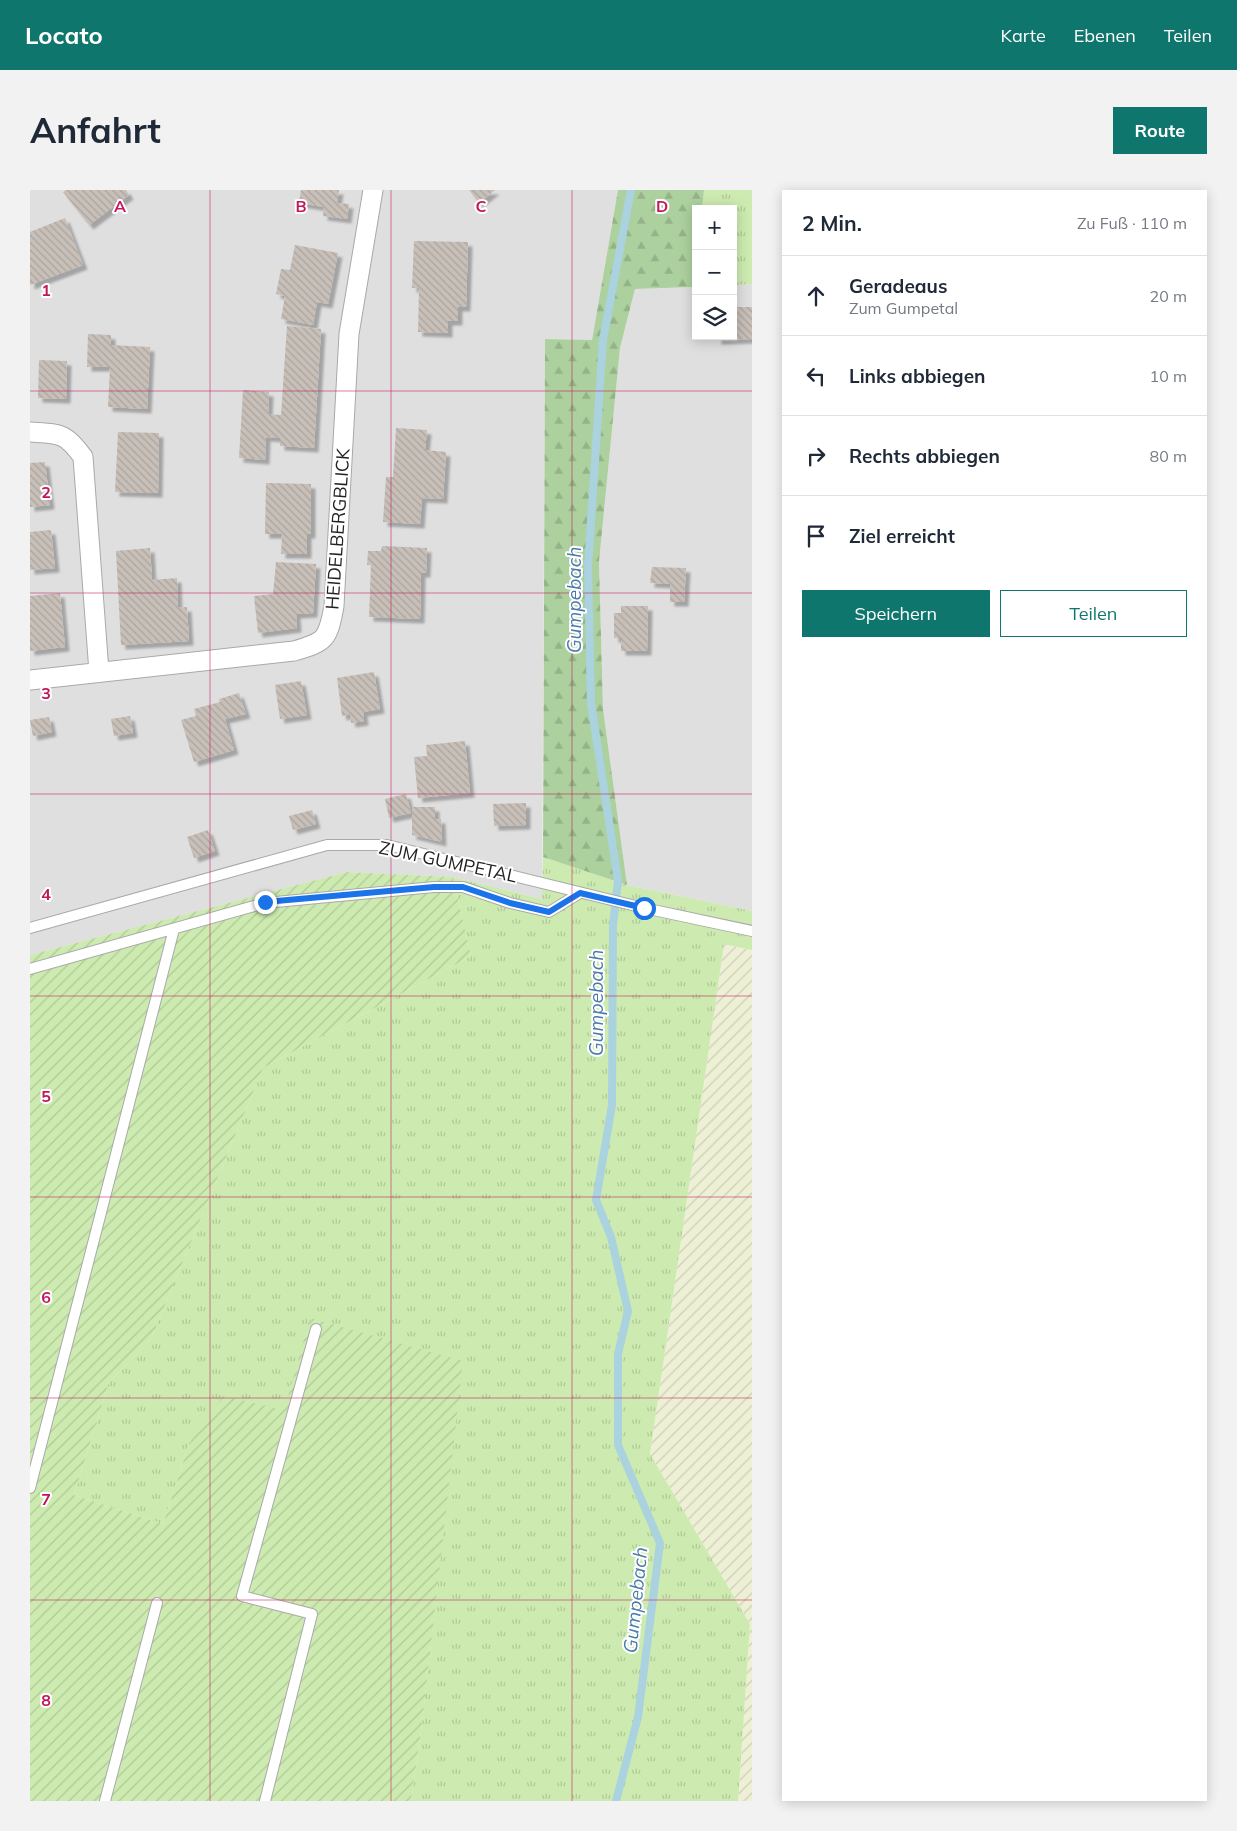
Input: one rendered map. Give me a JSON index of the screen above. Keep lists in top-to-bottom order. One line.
{"streets":{"street":["HEIDELBERGBLICK"],"lane":["ZUM GUMPETAL"]},"water":["Gumpebach"],"page":{"header":"Locato","nav":["Karte","Ebenen","Teilen"],"buttons":["Route",["Speichern","Teilen"]],"title":"Anfahrt","heading":["2 Min.","Zu Fuß · 110 m"],"map_buttons":["+","−"],"list":[["Geradeaus","Zum Gumpetal","20 m"],["Links abbiegen","10 m"],["Rechts abbiegen","80 m"],"Ziel erreicht"]},"grid":{"columns":["A","B","C","D"],"rows":["1","2","3","4","5","6","7","8"]}}
